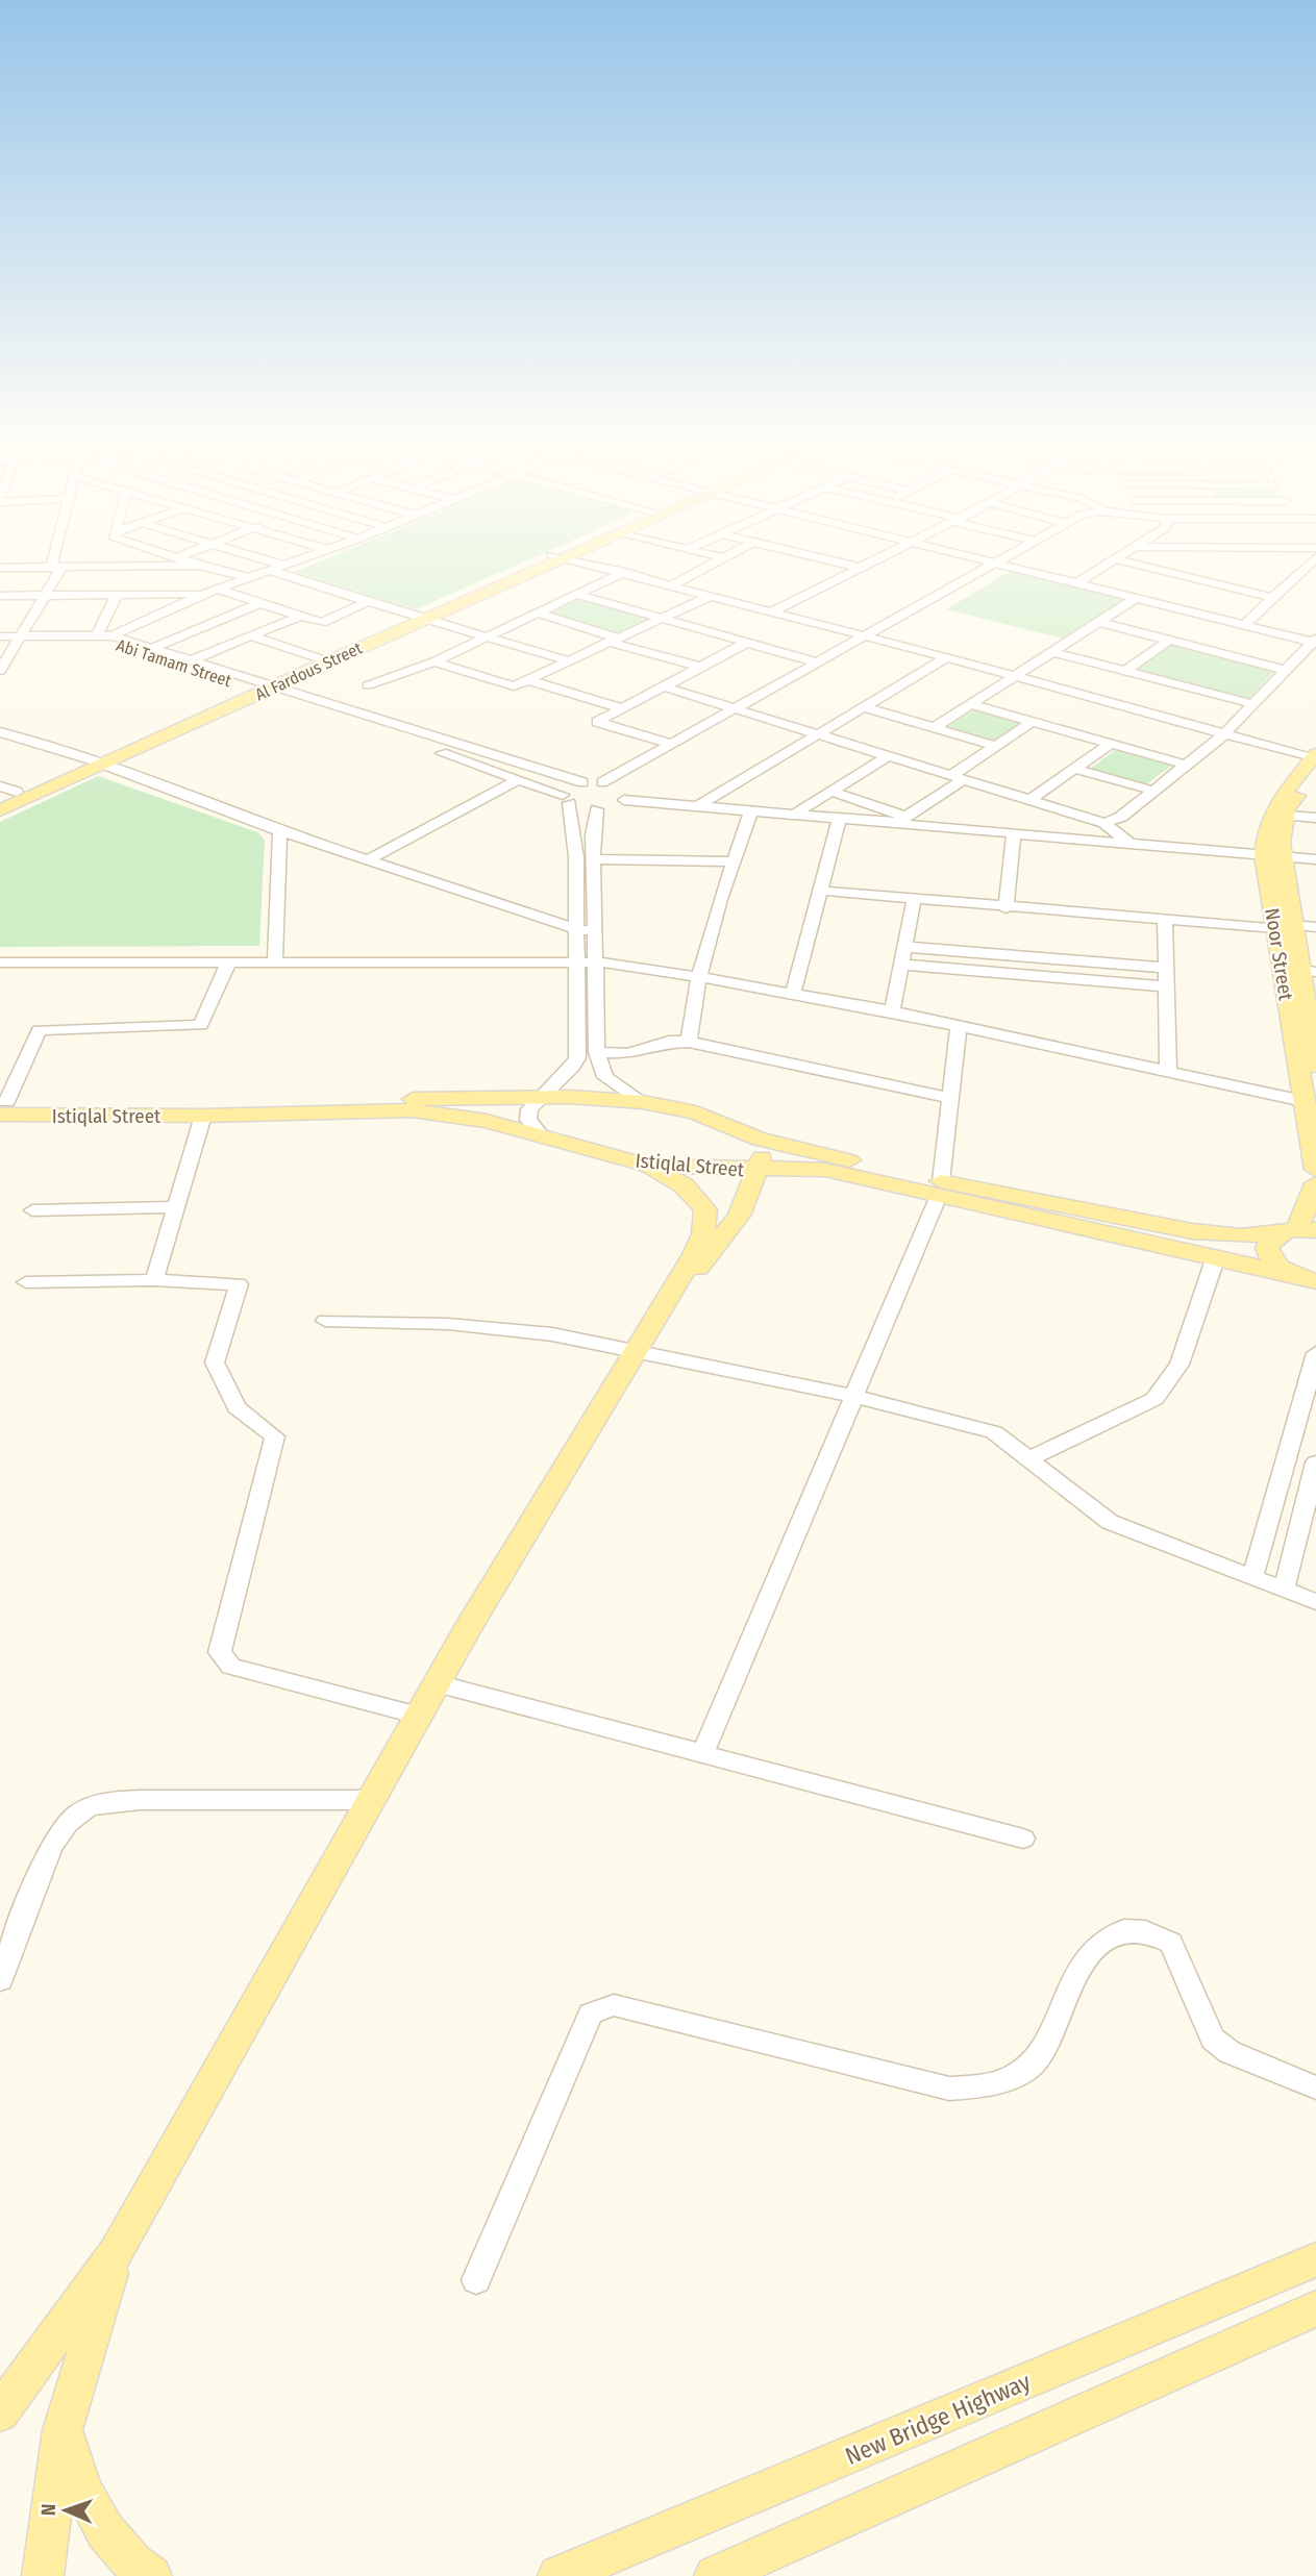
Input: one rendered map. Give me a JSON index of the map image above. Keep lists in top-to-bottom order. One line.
{"streets":{"main road":["Al Fardous Street","Noor Street","Istiqlal Street","New Bridge Highway"],"street":["Abi Tamam Street"]},"crossings":[["Abi Tamam Street","Al Fardous Street"]],"north":"left"}
